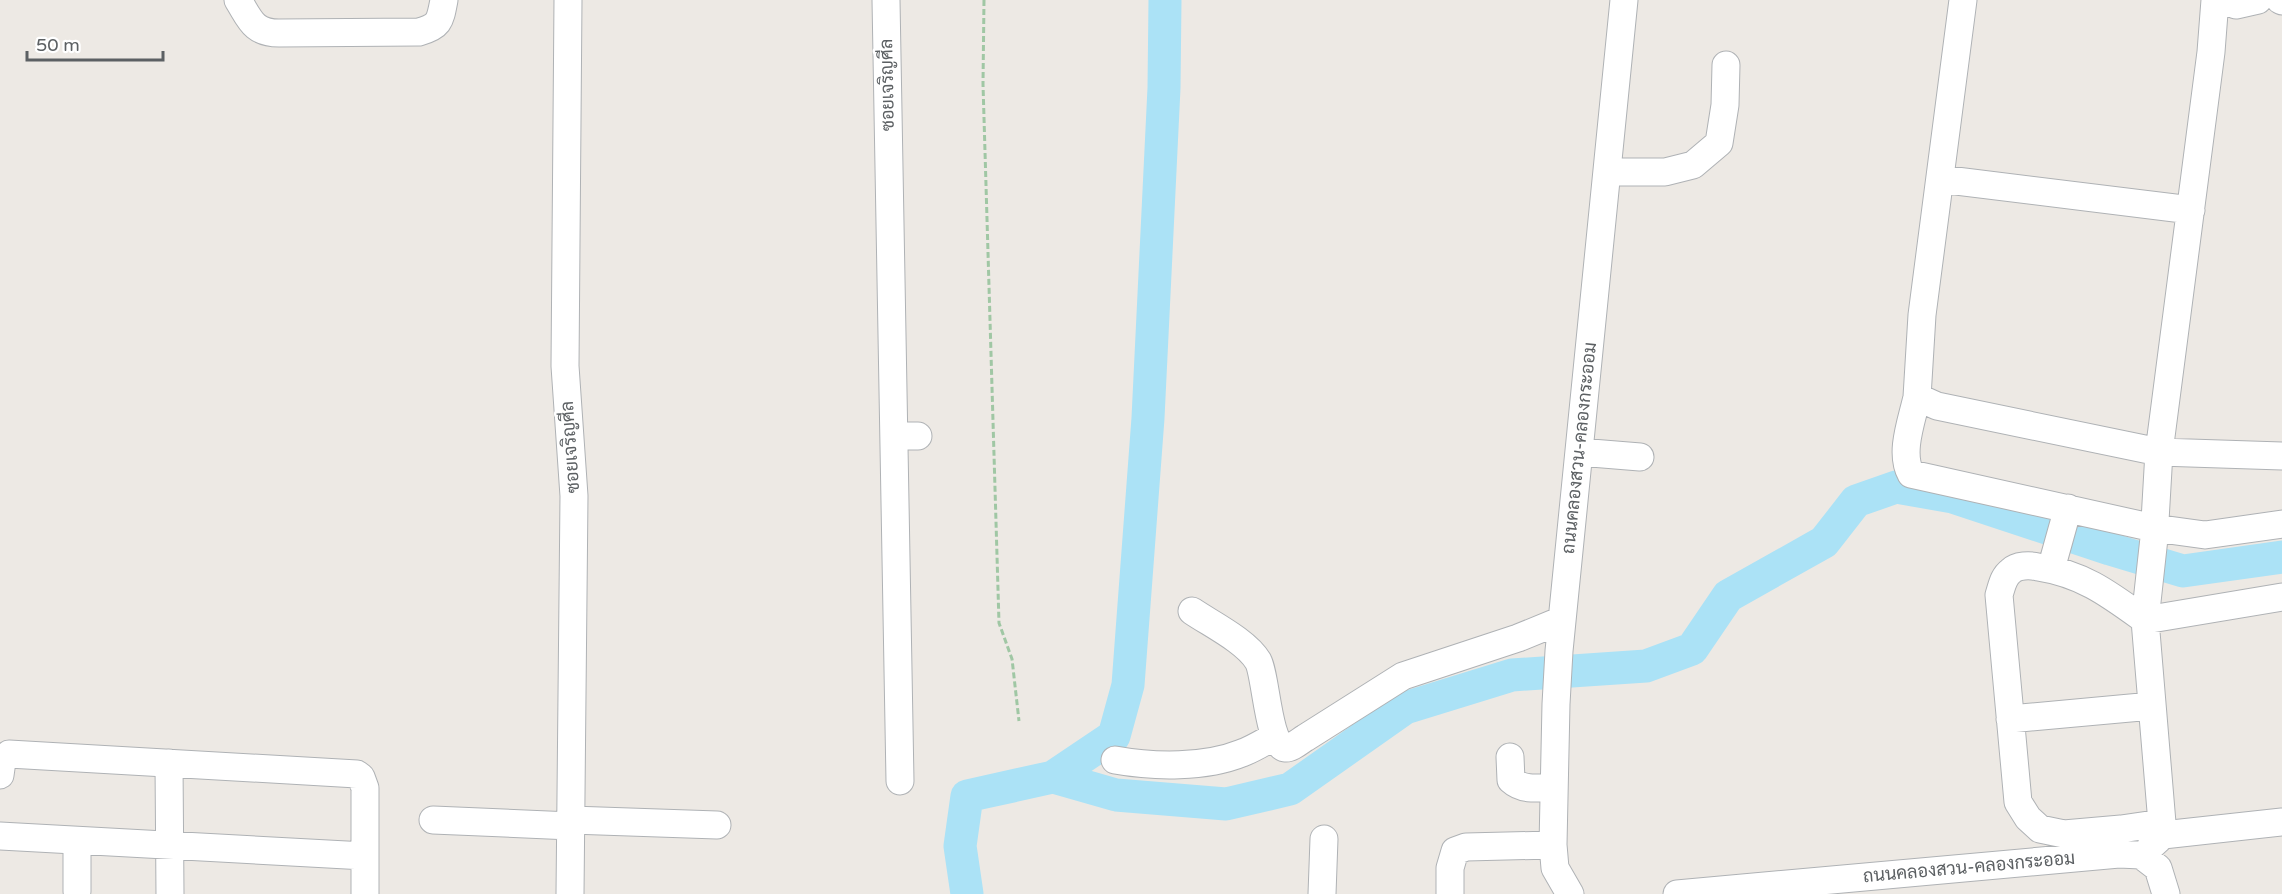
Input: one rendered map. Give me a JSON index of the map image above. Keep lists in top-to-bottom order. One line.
{"streets":{"street":["ซอยเจริญศีล","ถนนคลองสวน-คลองกระออม"]},"scale_bar":"50 m"}
